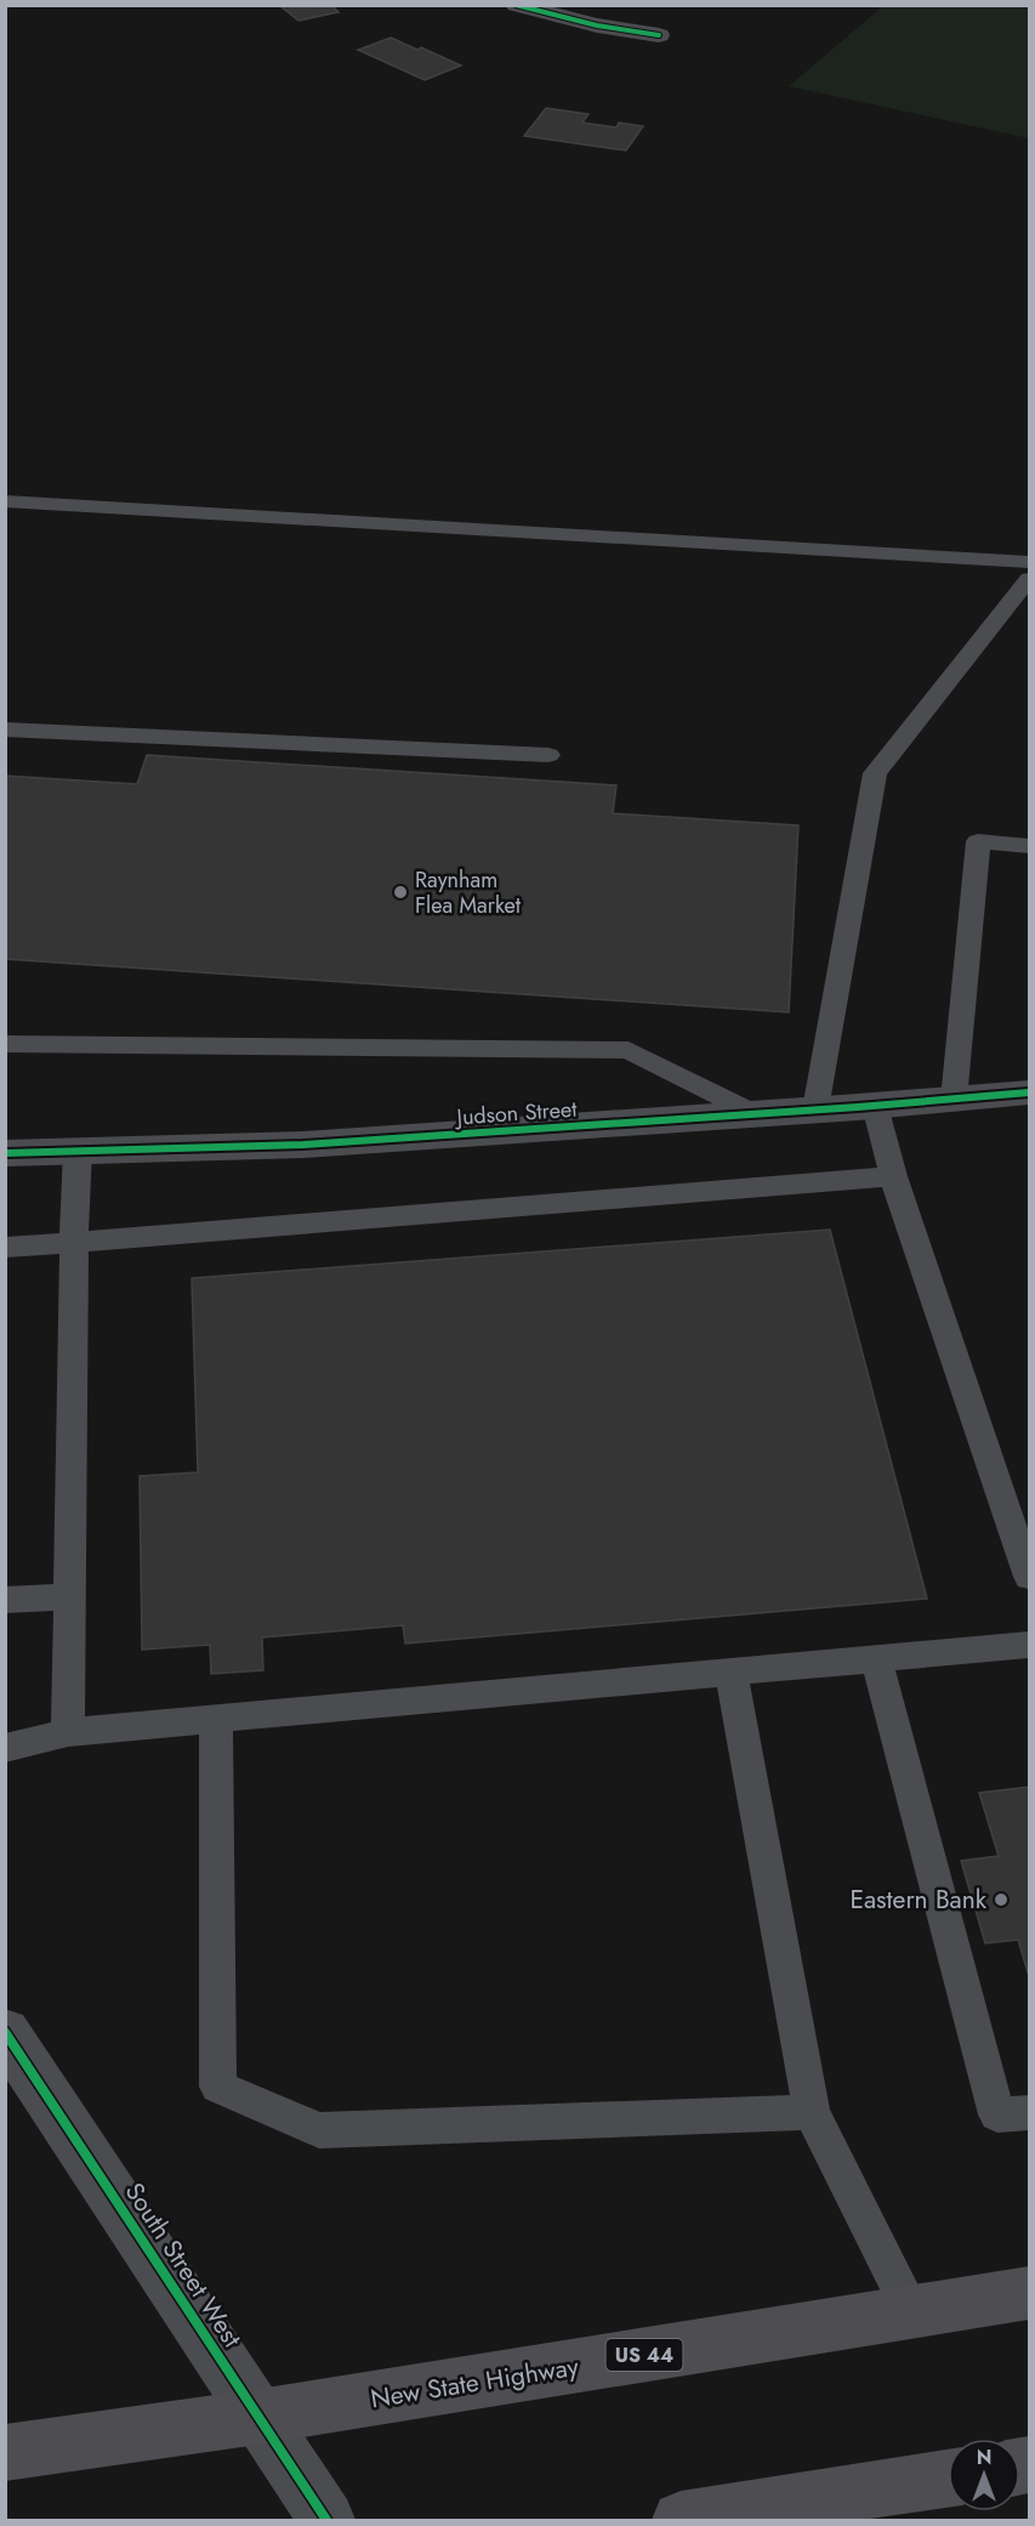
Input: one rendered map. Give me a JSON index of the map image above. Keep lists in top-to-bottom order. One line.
{"streets":{"highway":["US 44","New State Highway"],"street":["Judson Street","South Street West"]},"crossings":[["South Street West","New State Highway"]],"places":["Raynham Flea Market","Eastern Bank"],"north":"top"}
